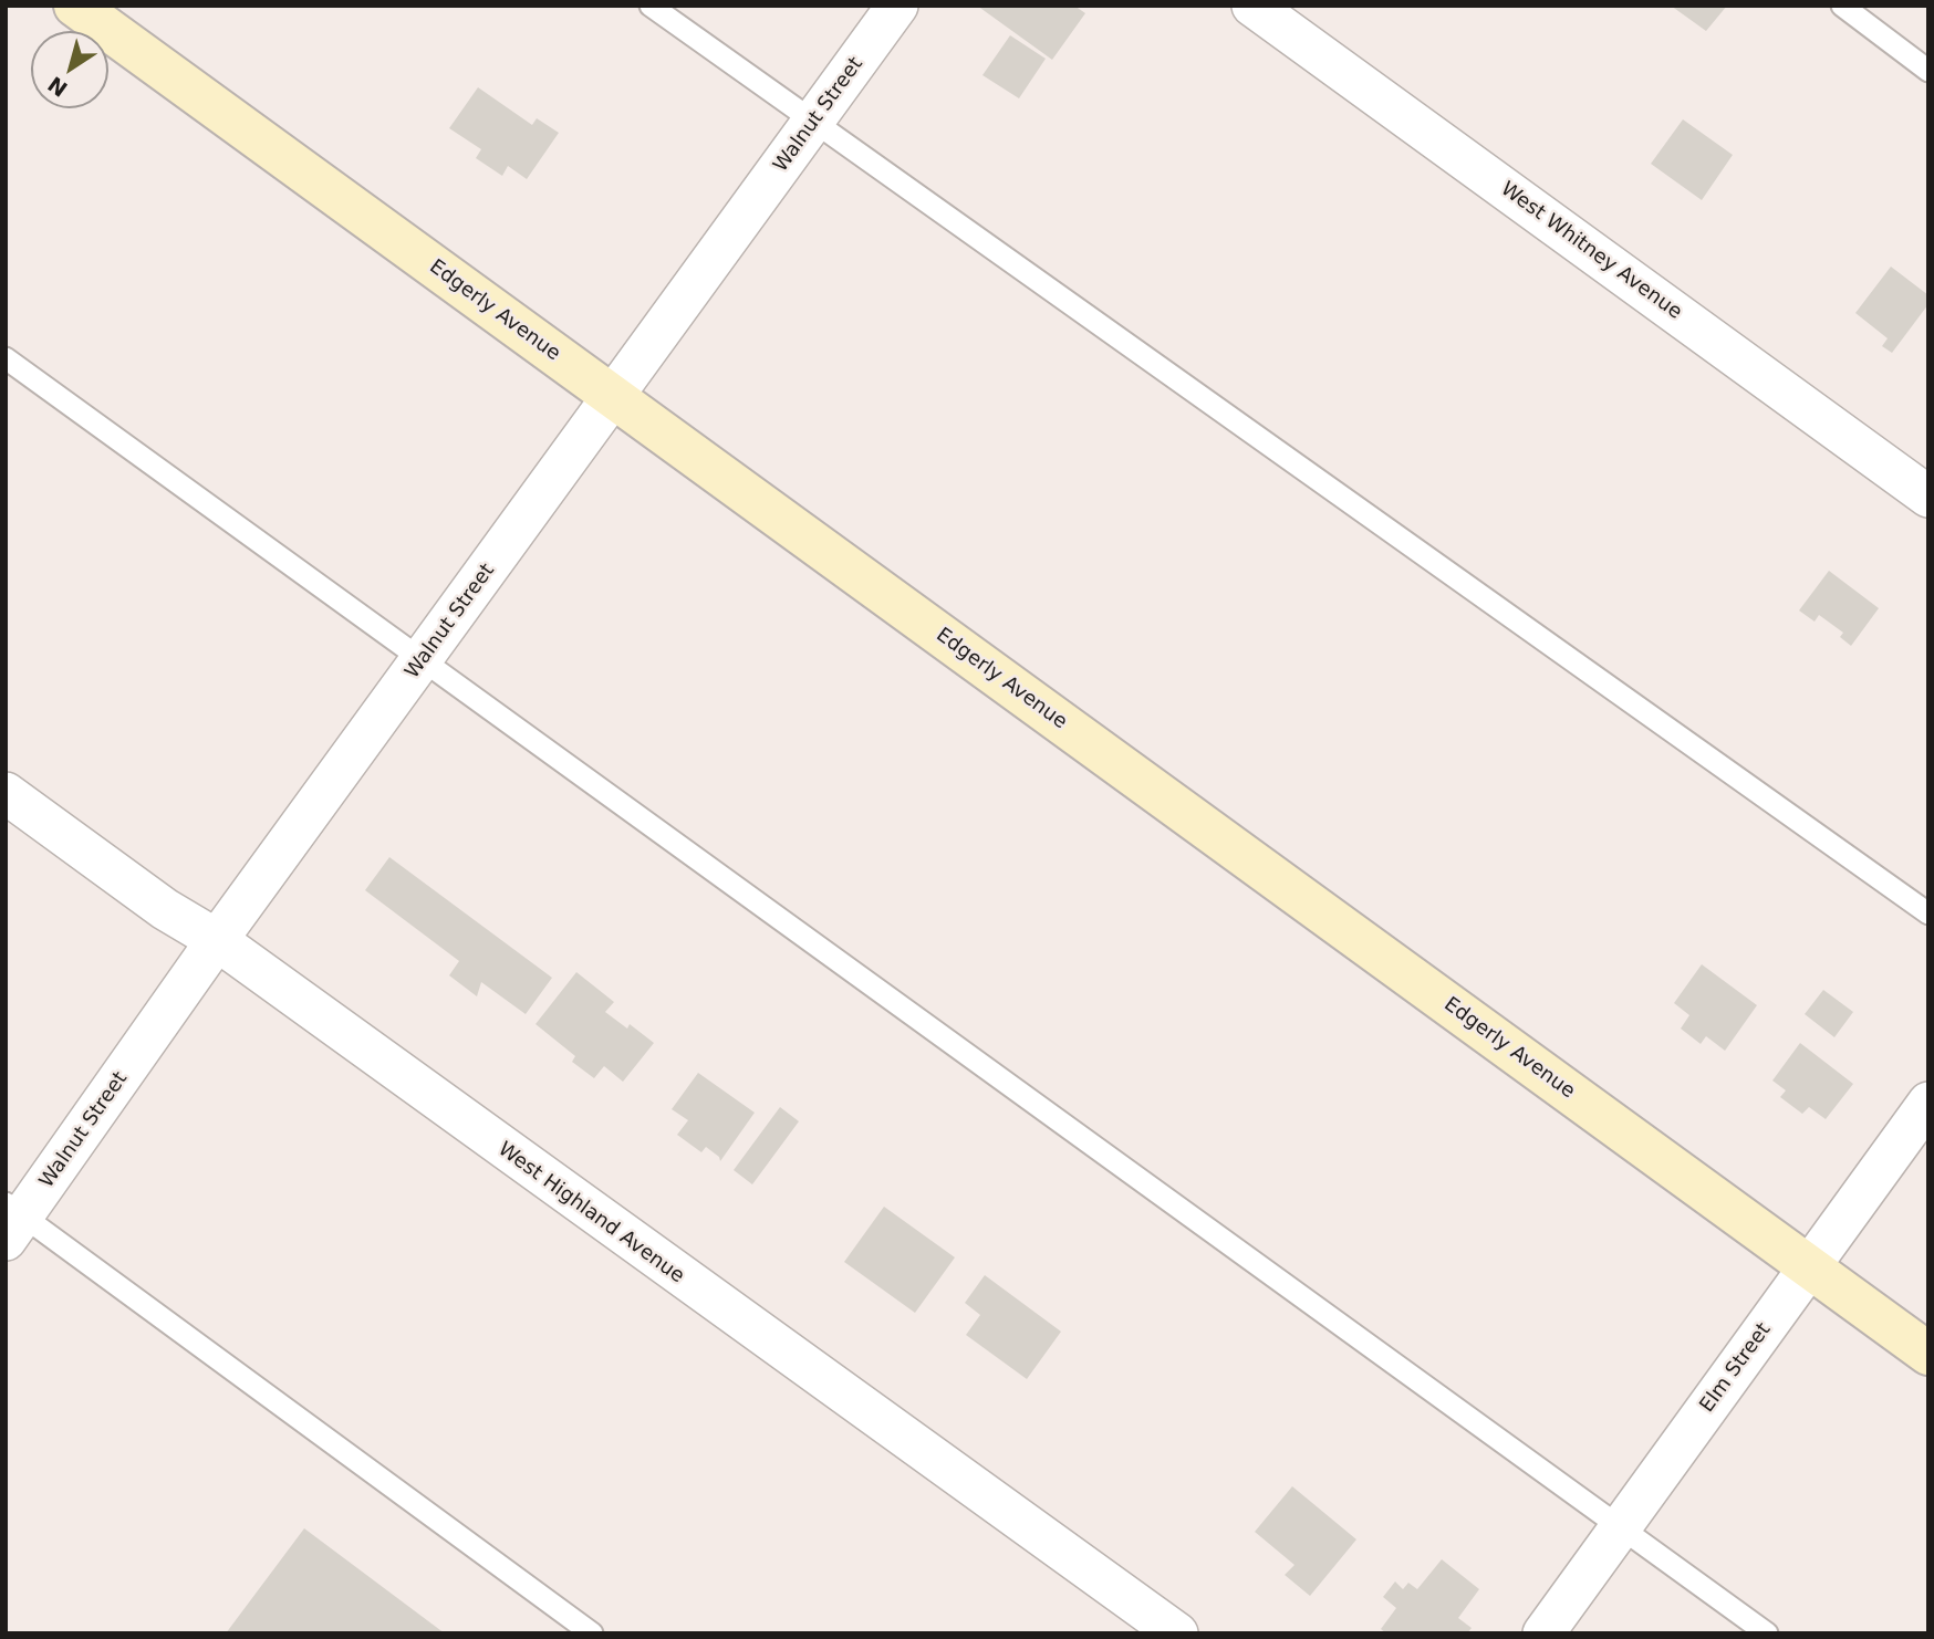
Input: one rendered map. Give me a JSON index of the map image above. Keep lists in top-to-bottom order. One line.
{"streets":{"street":["Walnut Street","West Whitney Avenue","Edgerly Avenue","West Highland Avenue","Elm Street"]},"crossings":[["Walnut Street","Edgerly Avenue"],["Walnut Street","West Highland Avenue"],["Edgerly Avenue","Elm Street"]],"north":"bottom left"}
